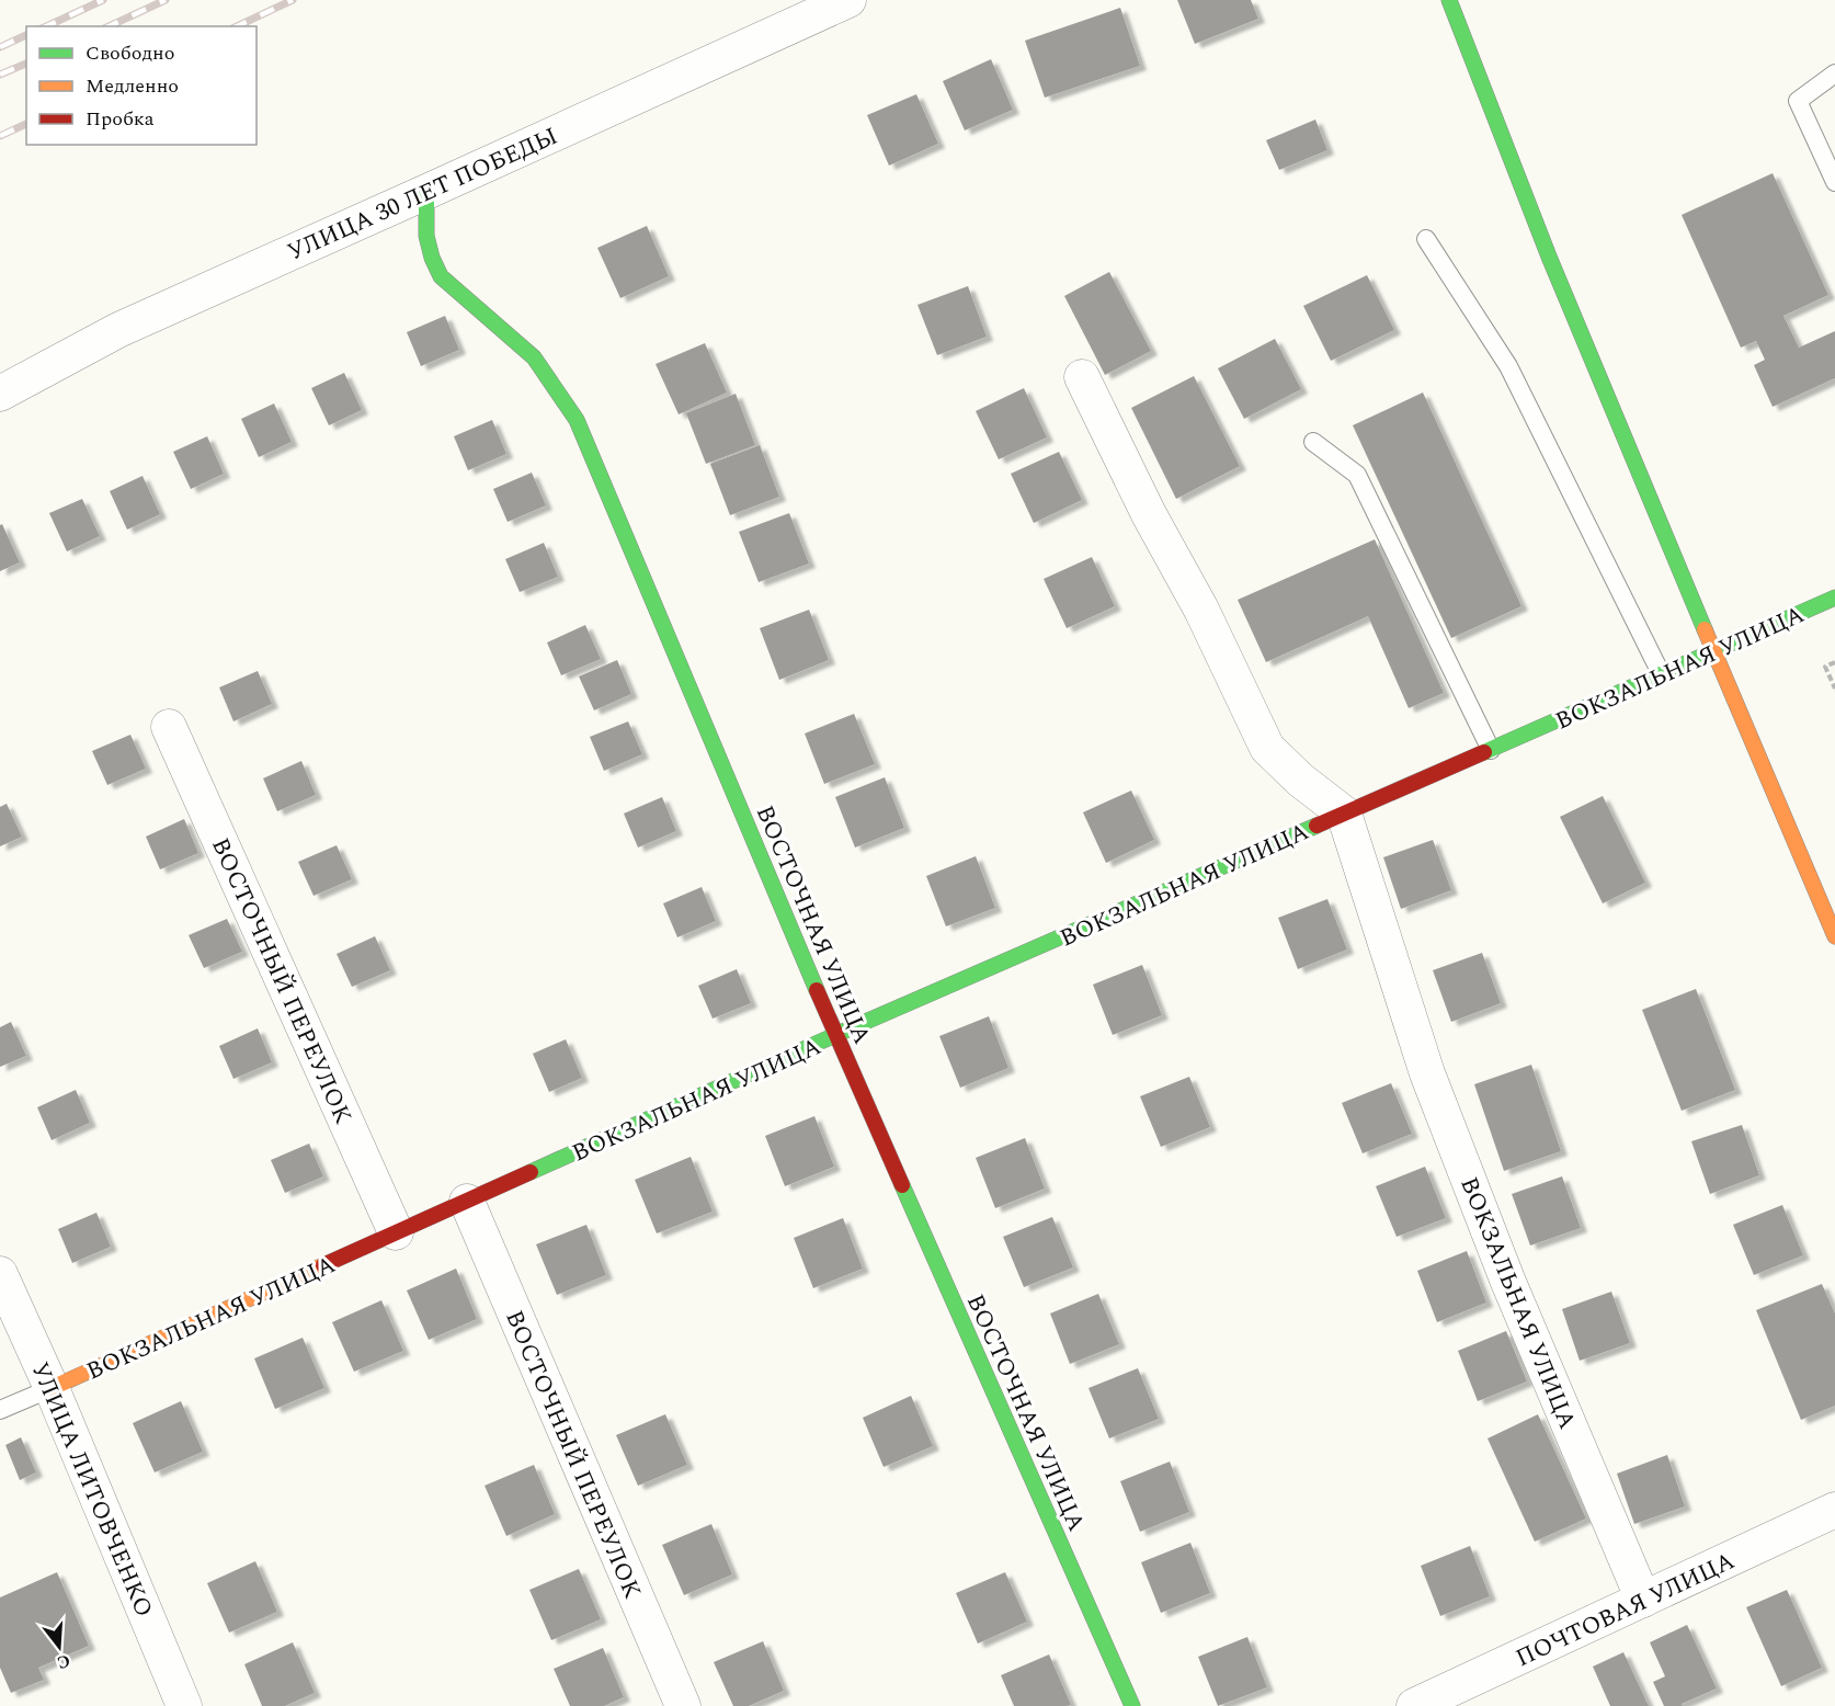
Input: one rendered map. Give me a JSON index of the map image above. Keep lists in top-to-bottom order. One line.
{"streets":{"street":["УЛИЦА 30 ЛЕТ ПОБЕДЫ","ВОКЗАЛЬНАЯ УЛИЦА","ВОСТОЧНАЯ УЛИЦА","ВОСТОЧНЫЙ ПЕРЕУЛОК","УЛИЦА ЛИТОВЧЕНКО","ПОЧТОВАЯ УЛИЦА"]},"crossings":[["УЛИЦА 30 ЛЕТ ПОБЕДЫ","ВОСТОЧНАЯ УЛИЦА"],["ВОКЗАЛЬНАЯ УЛИЦА","ВОСТОЧНАЯ УЛИЦА"],["ВОКЗАЛЬНАЯ УЛИЦА","ВОСТОЧНЫЙ ПЕРЕУЛОК"],["ВОКЗАЛЬНАЯ УЛИЦА","УЛИЦА ЛИТОВЧЕНКО"],["ВОКЗАЛЬНАЯ УЛИЦА","ПОЧТОВАЯ УЛИЦА"]],"legend":["Свободно","Медленно","Пробка"],"north":"bottom"}
